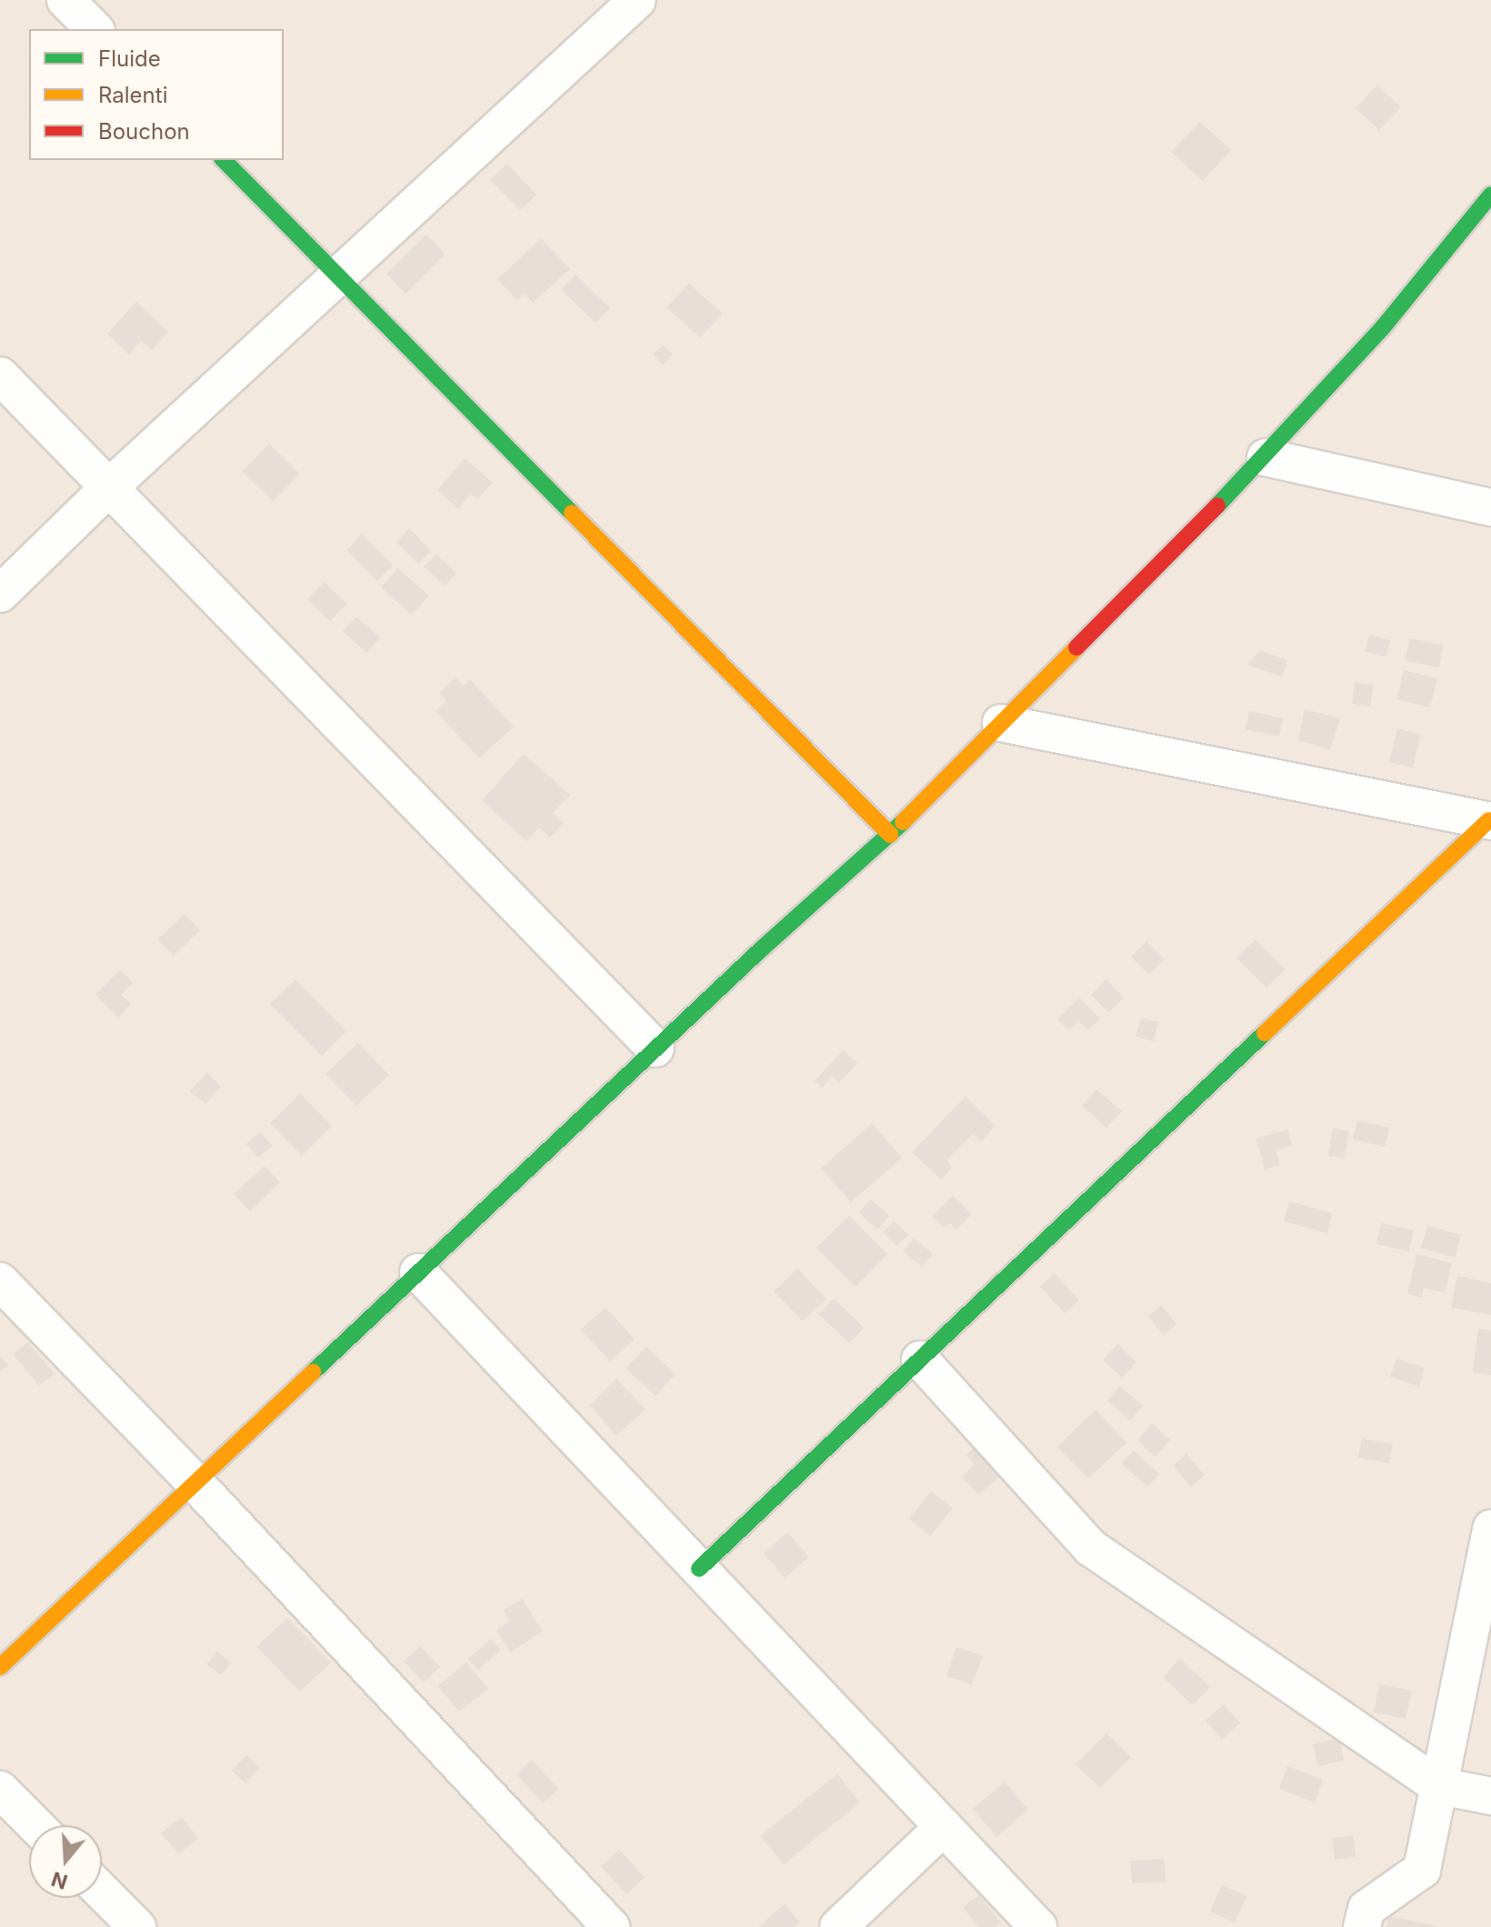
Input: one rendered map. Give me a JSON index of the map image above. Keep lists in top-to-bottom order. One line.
{"legend":["Fluide","Ralenti","Bouchon"],"north":"bottom"}
